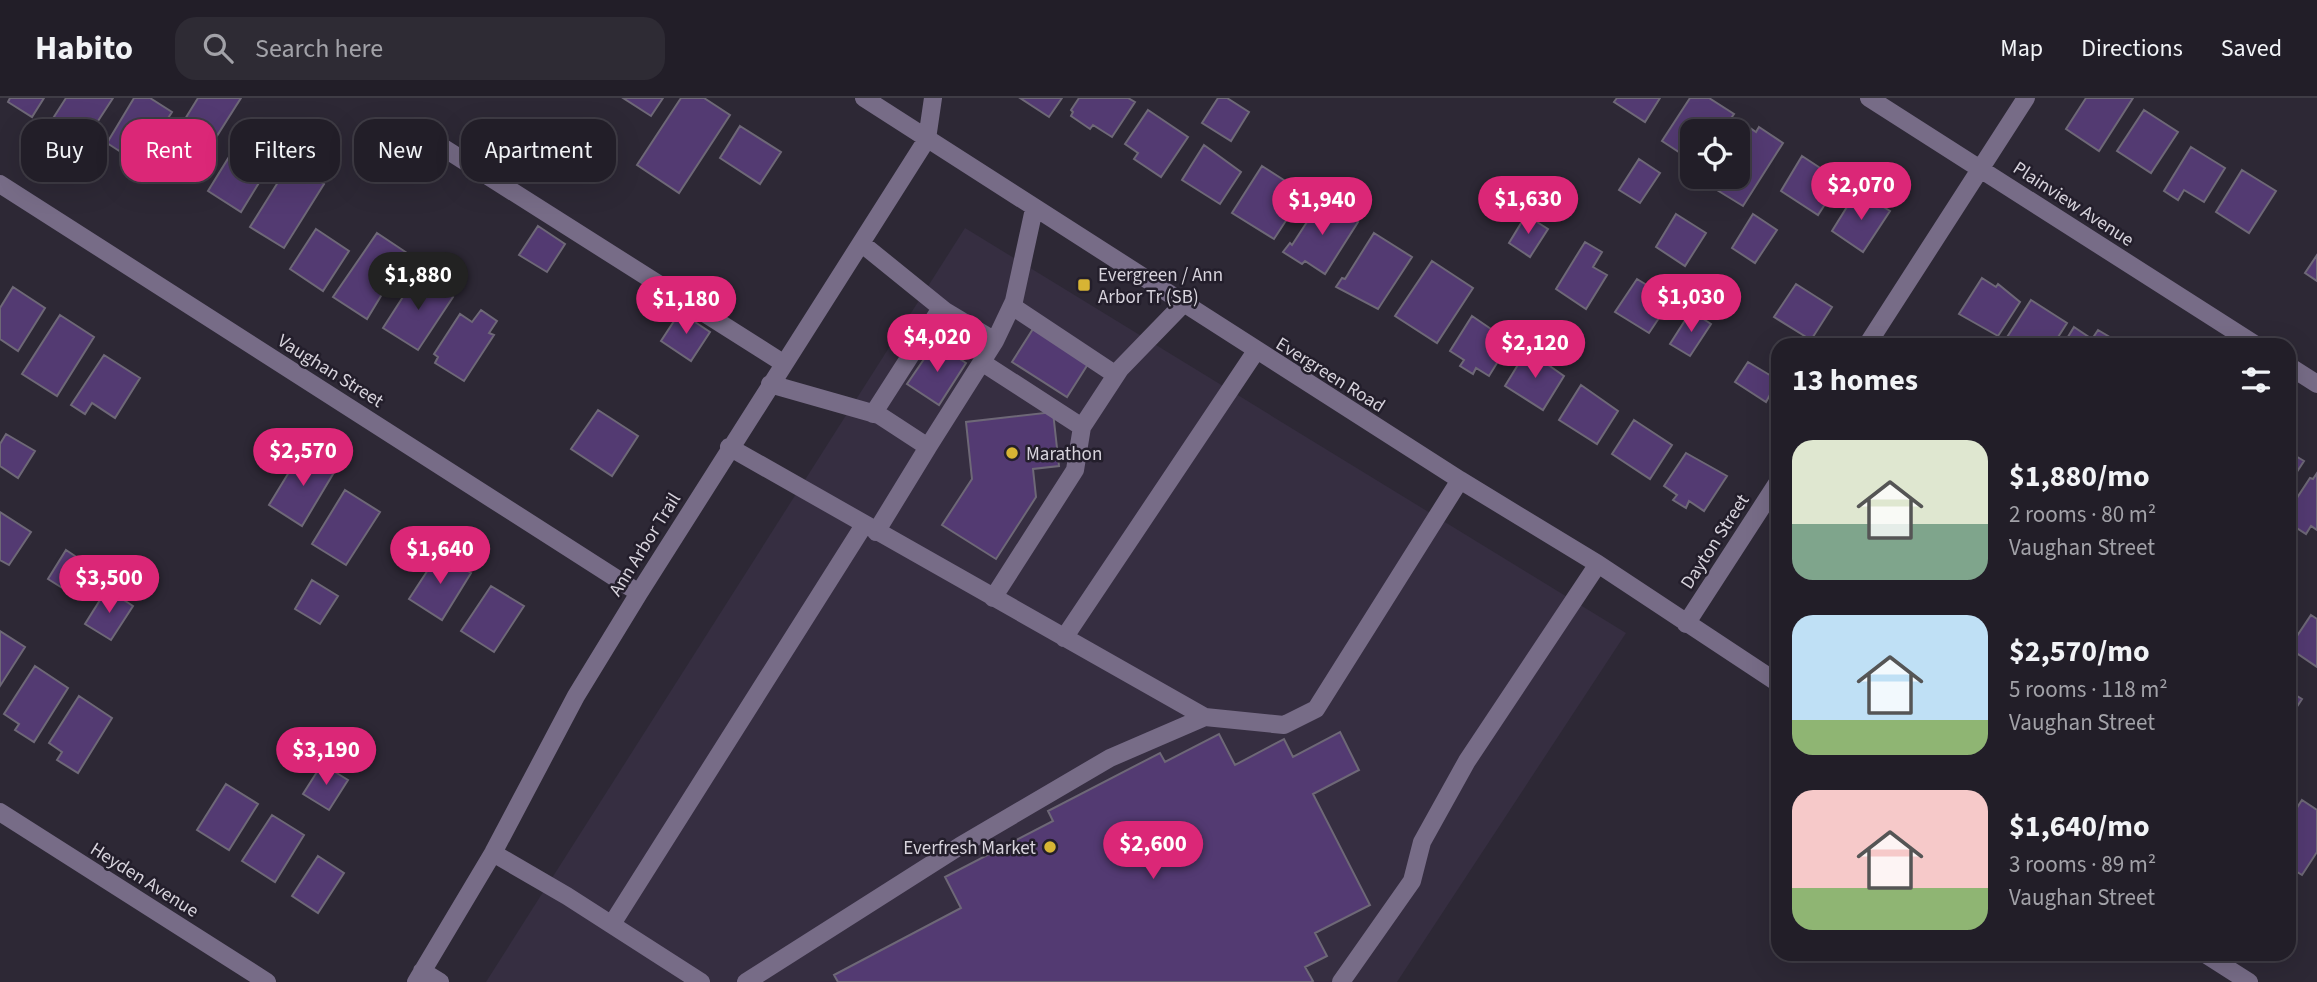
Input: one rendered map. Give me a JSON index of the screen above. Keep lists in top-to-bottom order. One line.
{"streets":{"street":["Plainview Avenue","Vaughan Street","Evergreen Road","Dayton Street","Ann Arbor Trail","Heyden Avenue"]},"crossings":[["Vaughan Street","Ann Arbor Trail"],["Evergreen Road","Dayton Street"],["Evergreen Road","Ann Arbor Trail"]],"places":{"transit":["Evergreen / Ann Arbor Tr (SB)"],"other":["Marathon","Everfresh Market"]},"page":{"header":"Habito","search":"Search here","nav":["Map","Directions","Saved"],"chip":["Buy","Rent","Filters","New","Apartment"],"price":["$2,070","$1,630","$1,940","$1,880","$1,030","$1,180","$4,020","$2,120","$2,570","$1,640","$3,500","$3,190","$2,600"],"heading":"13 homes","list":[{"name":"$1,880/mo","note":"2 rooms · 80 m² · Vaughan Street"},{"name":"$2,570/mo","note":"5 rooms · 118 m² · Vaughan Street"},{"name":"$1,640/mo","note":"3 rooms · 89 m² · Vaughan Street"}]}}
